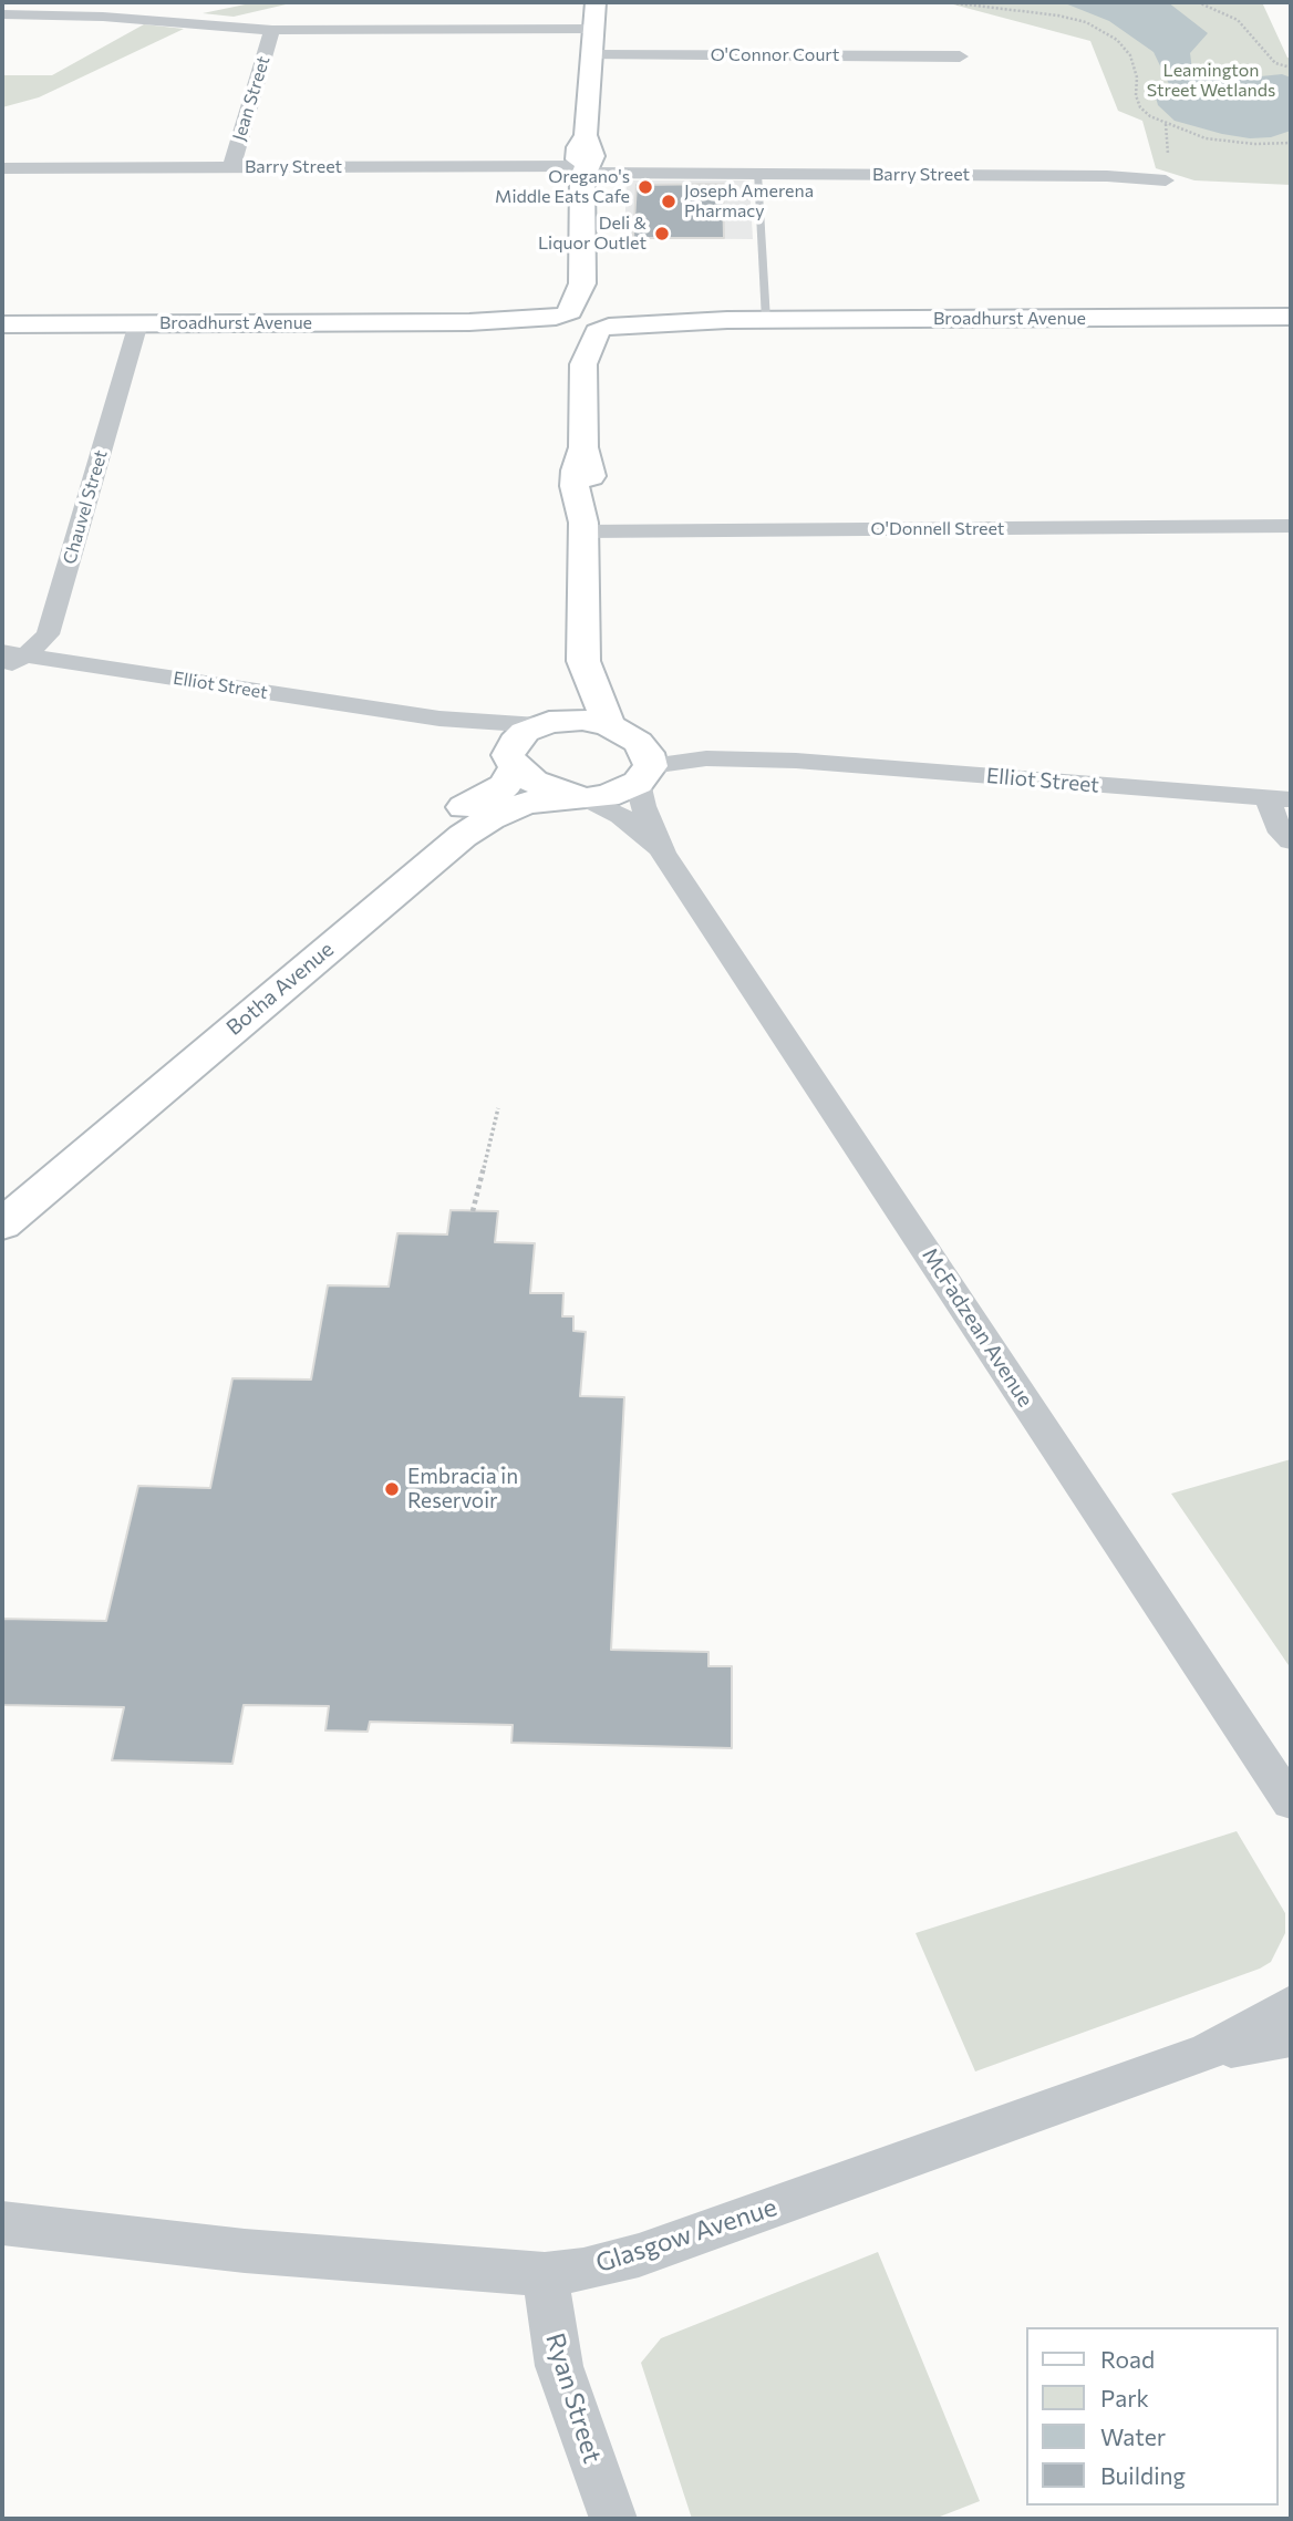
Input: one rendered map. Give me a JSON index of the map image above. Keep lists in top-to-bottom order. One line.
{"streets":{"street":["O'Connor Court","Jean Street","Barry Street","Broadhurst Avenue","Chauvel Street","O'Donnell Street","Elliot Street","Botha Avenue","McFadzean Avenue","Glasgow Avenue","Ryan Street"]},"crossings":[["Jean Street","Barry Street"],["Broadhurst Avenue","Chauvel Street"],["Broadhurst Avenue","McFadzean Avenue"],["Chauvel Street","Elliot Street"],["O'Donnell Street","McFadzean Avenue"],["Elliot Street","Botha Avenue"],["Elliot Street","McFadzean Avenue"],["Botha Avenue","McFadzean Avenue"],["Glasgow Avenue","Ryan Street"]],"parks":["Leamington Street Wetlands"],"places":["Oregano's Middle Eats Cafe","Joseph Amerena Pharmacy","Deli & Liquor Outlet","Embracia in Reservoir"],"legend":["Road","Park","Water","Building"]}
